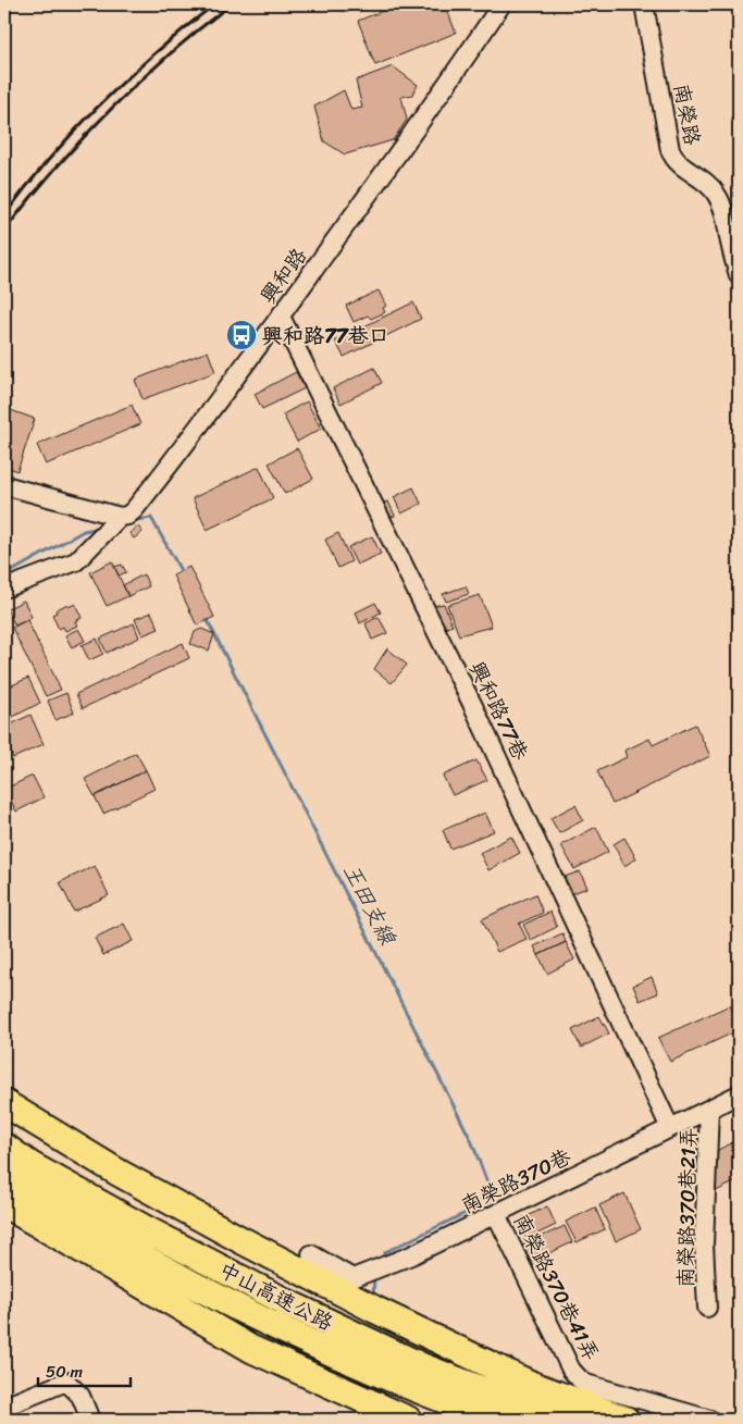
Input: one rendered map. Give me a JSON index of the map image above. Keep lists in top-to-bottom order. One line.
{"streets":{"highway":["中山高速公路"],"street":["南榮路","興和路","興和路77巷","南榮路370巷","南榮路370巷21弄","南榮路370巷41弄"]},"crossings":[["興和路","興和路77巷"],["興和路77巷","南榮路370巷"],["南榮路370巷","南榮路370巷21弄"],["南榮路370巷","南榮路370巷41弄"]],"water":["王田支線"],"places":{"bus stop":["興和路77巷口"]},"scale_bar":"50 m"}
